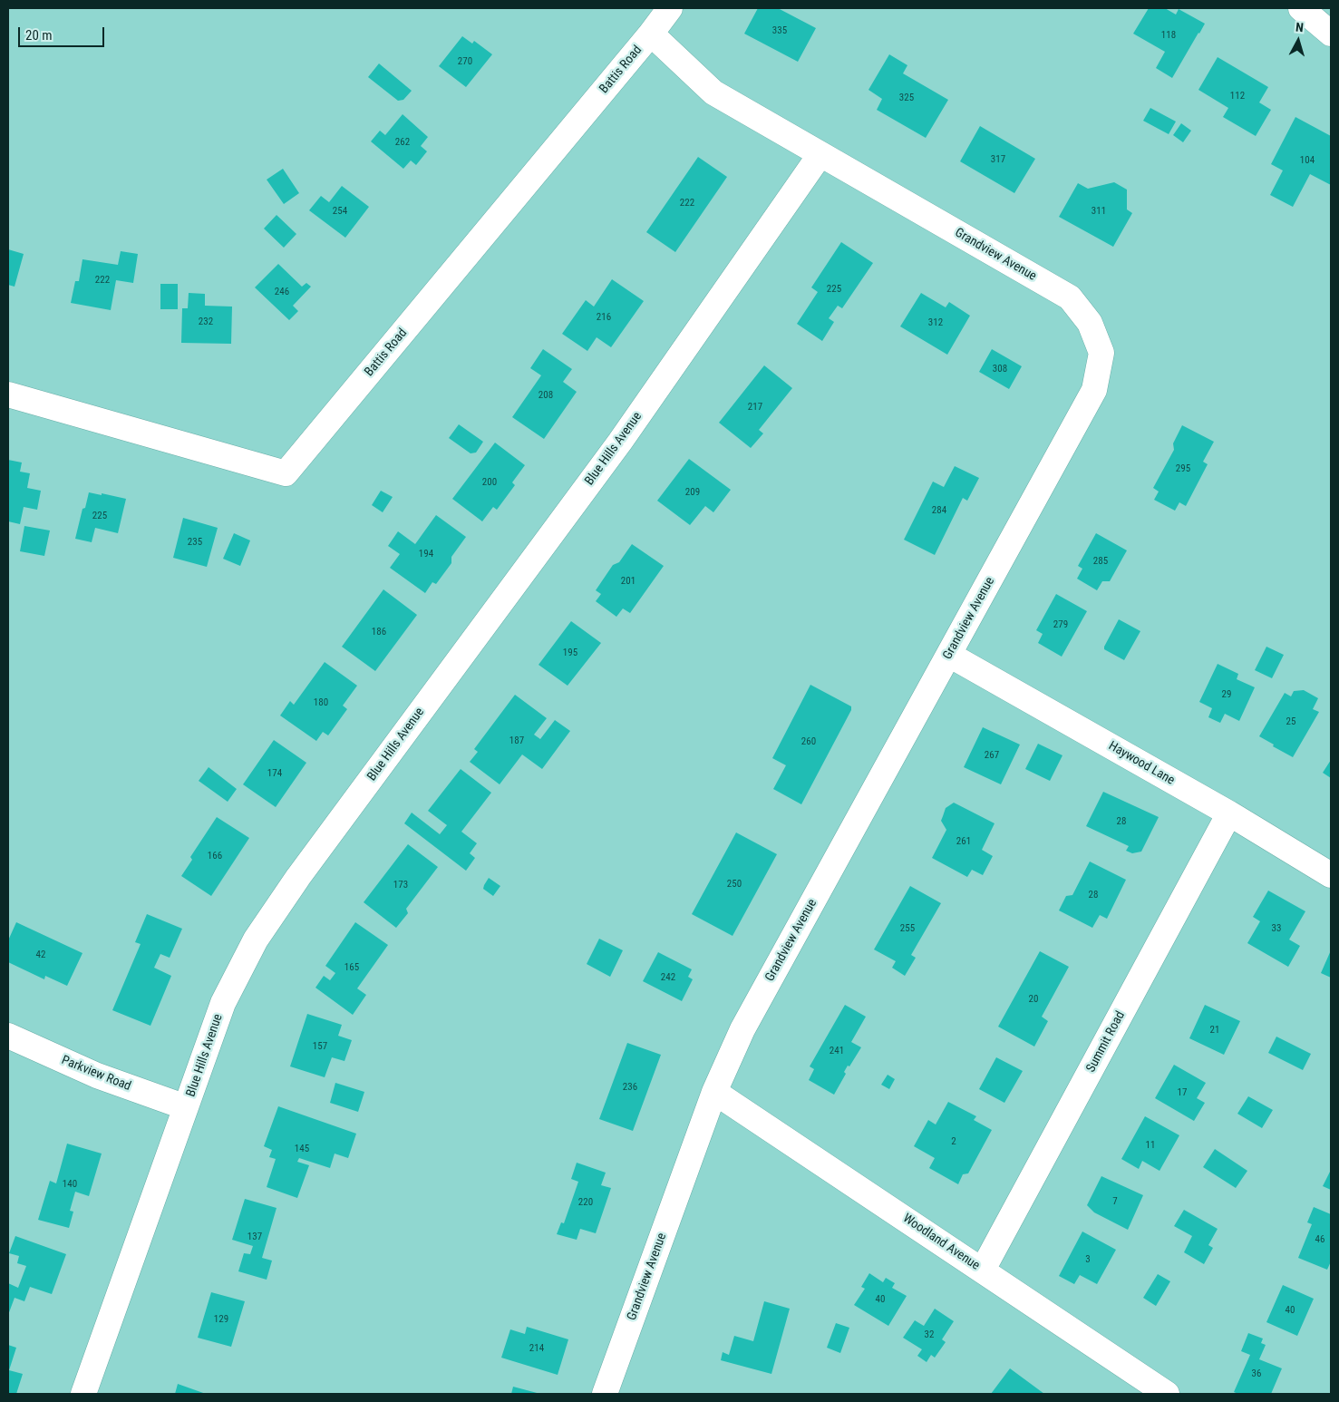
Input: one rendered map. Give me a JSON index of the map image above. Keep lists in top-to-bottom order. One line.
{"streets":{"street":["Battis Road","Grandview Avenue","Blue Hills Avenue","Haywood Lane","Summit Road","Parkview Road","Woodland Avenue"]},"crossings":[["Battis Road","Grandview Avenue"],["Grandview Avenue","Blue Hills Avenue"],["Grandview Avenue","Haywood Lane"],["Grandview Avenue","Woodland Avenue"],["Blue Hills Avenue","Parkview Road"],["Haywood Lane","Summit Road"],["Summit Road","Woodland Avenue"]],"house_numbers":["335","118","270","112","325","262","317","104","222","254","311","222","225","246","216","232","312","308","208","217","295","200","209","284","225","235","194","285","201","279","186","195","29","180","25","187","260","267","174","28","261","166","250","173","28","255","33","42","165","242","20","21","157","241","236","17","2","11","145","140","7","220","137","46","3","40","40","129","32","214","36"],"scale_bar":"20 m","north":"top"}
